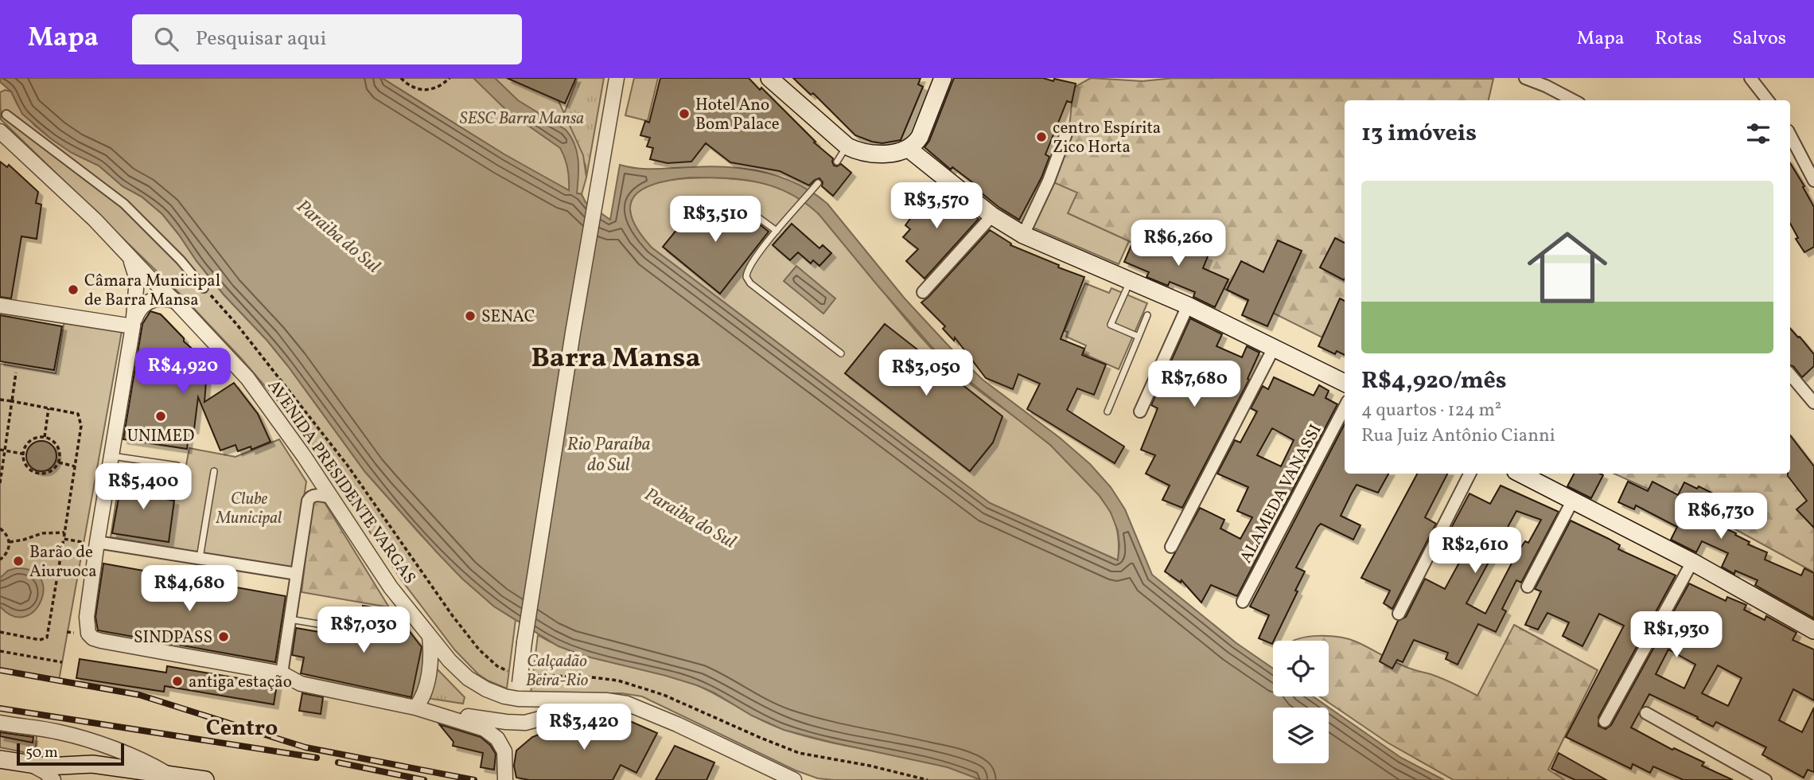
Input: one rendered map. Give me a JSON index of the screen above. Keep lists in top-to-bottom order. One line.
{"streets":{"street":["AVENIDA PRESIDENTE VARGAS","ALAMEDA VANASSI"]},"districts":["Barra Mansa","Centro"],"water":["Paraiba do Sul","Rio Paraíba do Sul"],"parks":["SESC Barra Mansa","Clube Municipal","Calçadão Beira-Rio"],"places":["Hotel Ano Bom Palace","centro Espírita Zico Horta","Câmara Municipal de Barra Mansa","SENAC","UNIMED","Barão de Aiuruoca","SINDPASS","antiga estação"],"scale_bar":"50 m","page":{"header":"Mapa","search":"Pesquisar aqui","nav":["Mapa","Rotas","Salvos"],"heading":"13 imóveis","list":[{"name":"R$4,920/mês","note":"4 quartos · 124 m² · Rua Juiz Antônio Cianni"}],"price":["R$3,570","R$3,510","R$6,260","R$4,920","R$3,050","R$7,680","R$5,400","R$6,730","R$2,610","R$4,680","R$7,030","R$1,930","R$3,420"],"scale":"50 m"}}
